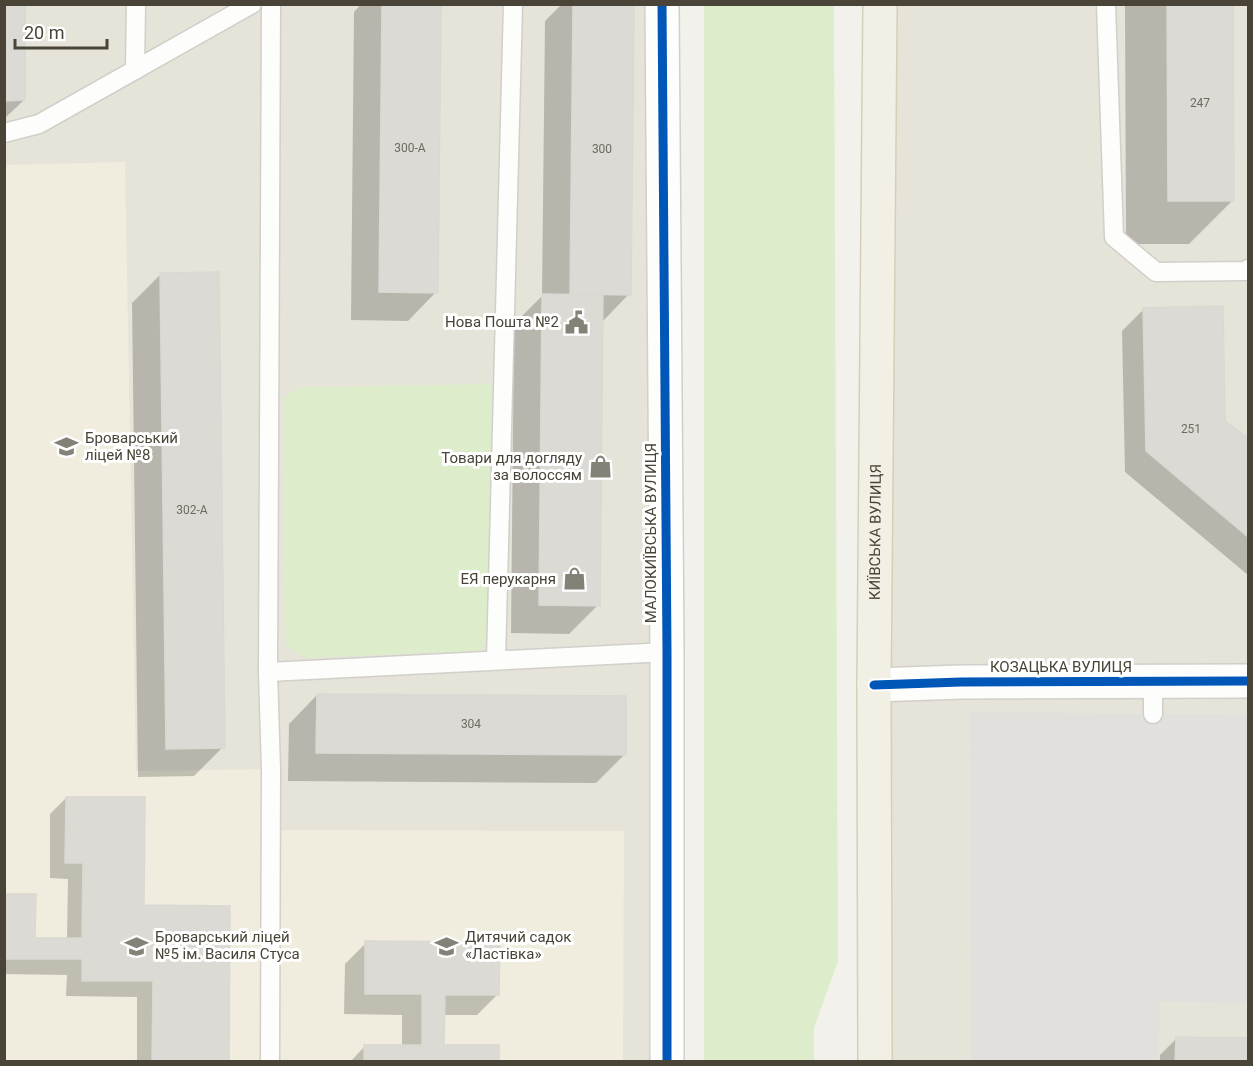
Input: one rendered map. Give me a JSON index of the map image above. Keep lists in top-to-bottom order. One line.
{"streets":{"main road":["КИЇВСЬКА ВУЛИЦЯ"],"street":["МАЛОКИЇВСЬКА ВУЛИЦЯ","КОЗАЦЬКА ВУЛИЦЯ"]},"crossings":[["КИЇВСЬКА ВУЛИЦЯ","КОЗАЦЬКА ВУЛИЦЯ"]],"places":{"public building":["Нова Пошта №2"],"school or university":["Броварський ліцей №8","Броварський ліцей №5 ім. Василя Стуса","Дитячий садок «Ластівка»"],"shop":["Товари для догляду за волоссям","ЕЯ перукарня"]},"house_numbers":["247","300-А","300","251","302-А","304"],"scale_bar":"20 m"}
